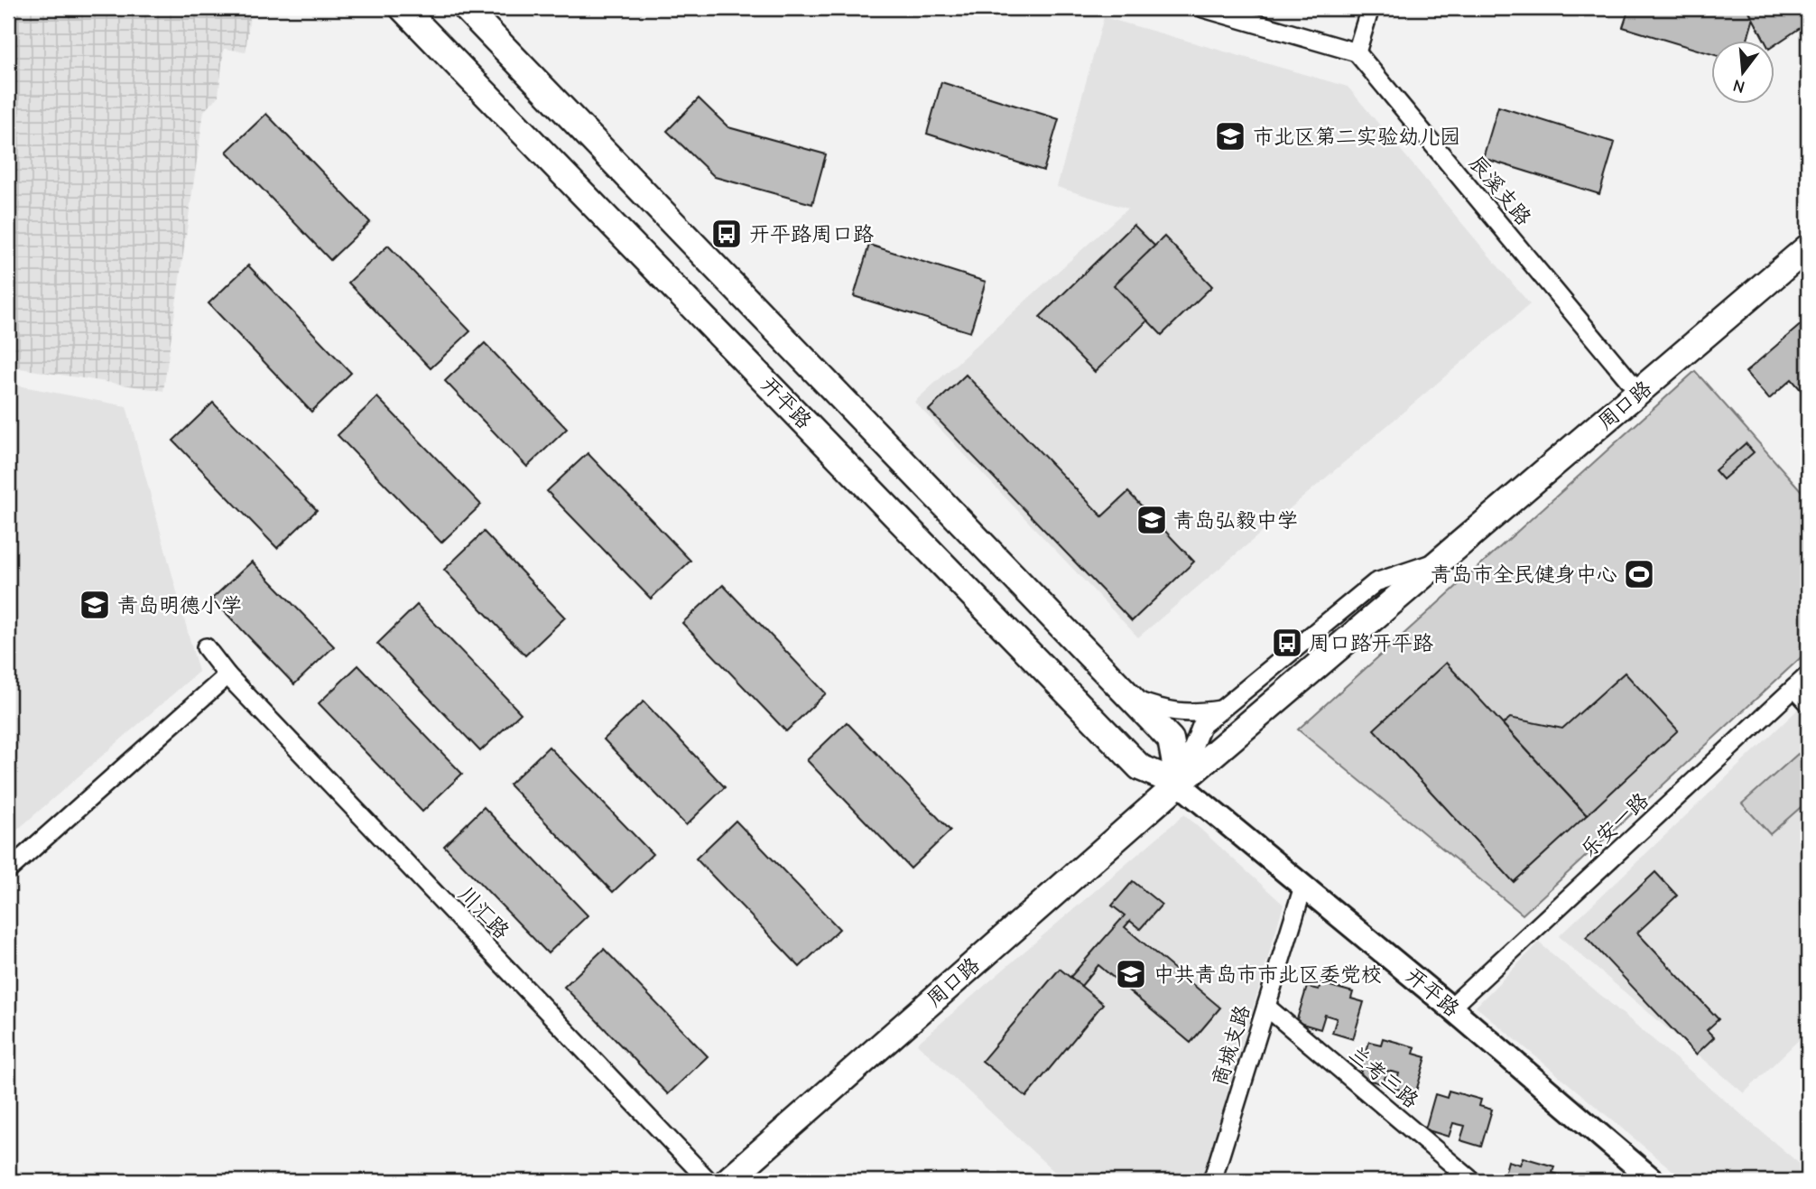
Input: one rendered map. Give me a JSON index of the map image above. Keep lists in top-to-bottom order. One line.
{"streets":{"main road":["开平路","周口路"],"street":["辰溪支路","乐安一路","川汇路","商城支路","兰考三路"]},"crossings":[["辰溪支路","周口路"],["开平路","周口路"],["开平路","乐安一路"],["开平路","商城支路"],["商城支路","兰考三路"]],"places":{"school or university":["市北区第二实验幼儿园","青岛弘毅中学","青岛明德小学","中共青岛市市北区委党校"],"bus stop":["开平路周口路","周口路开平路"],"sports":["青岛市全民健身中心"]},"north":"bottom"}
